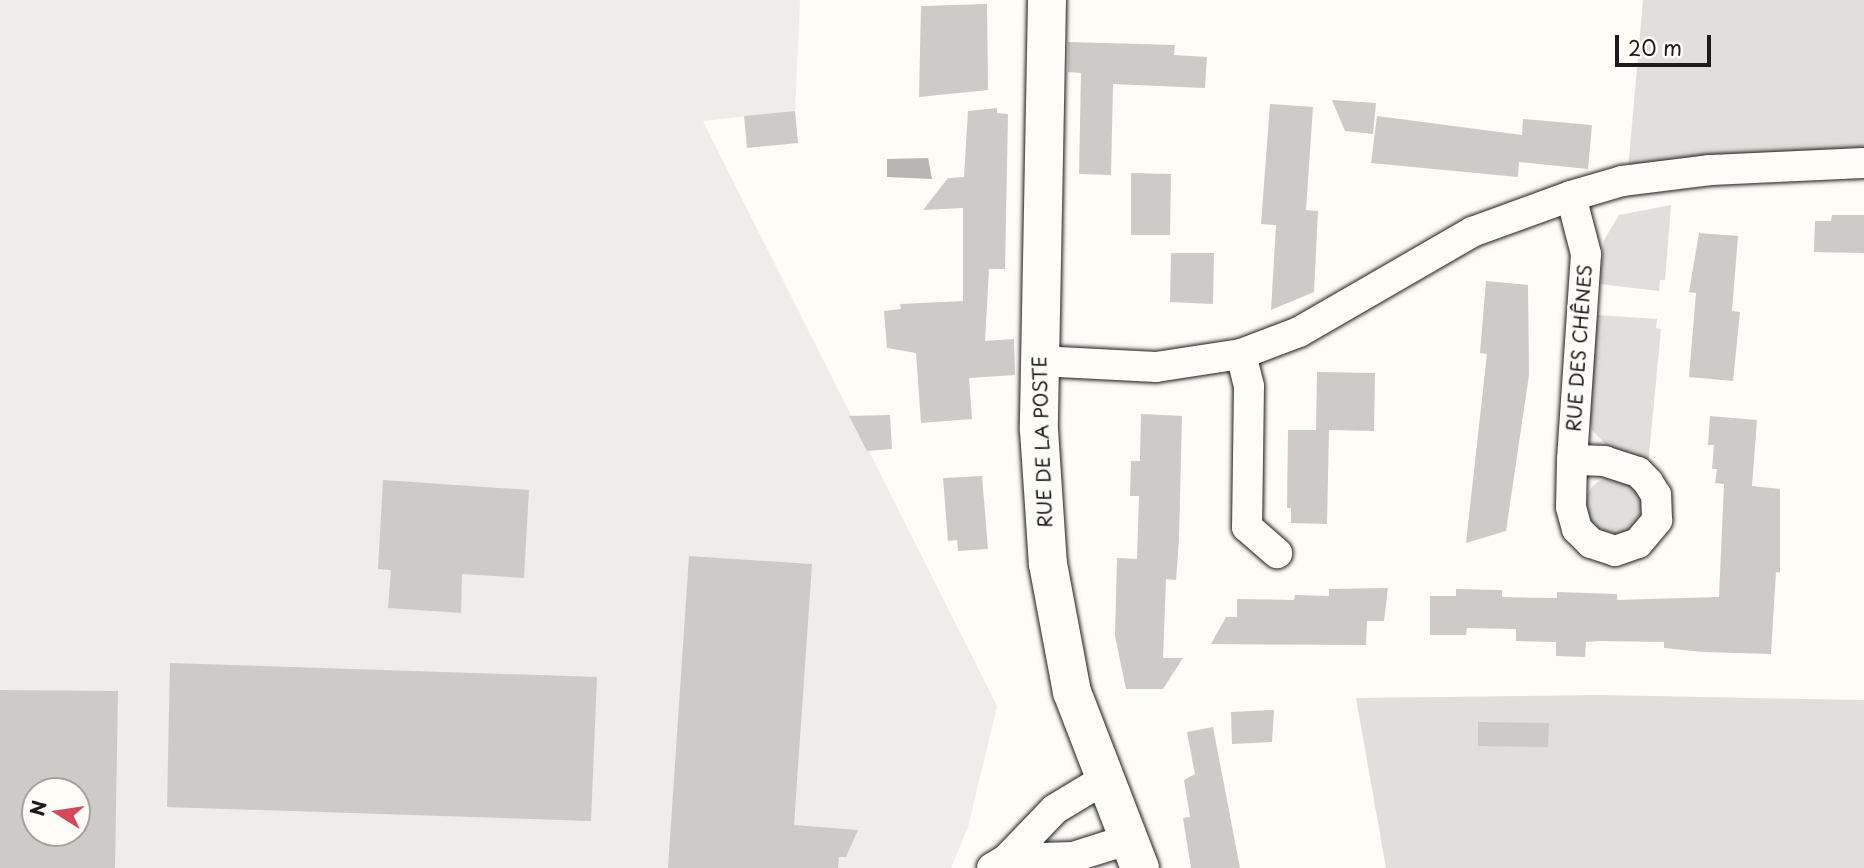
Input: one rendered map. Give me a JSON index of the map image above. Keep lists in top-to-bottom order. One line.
{"streets":{"street":["RUE DES CHÊNES","RUE DE LA POSTE"]},"scale_bar":"20 m","north":"left"}
